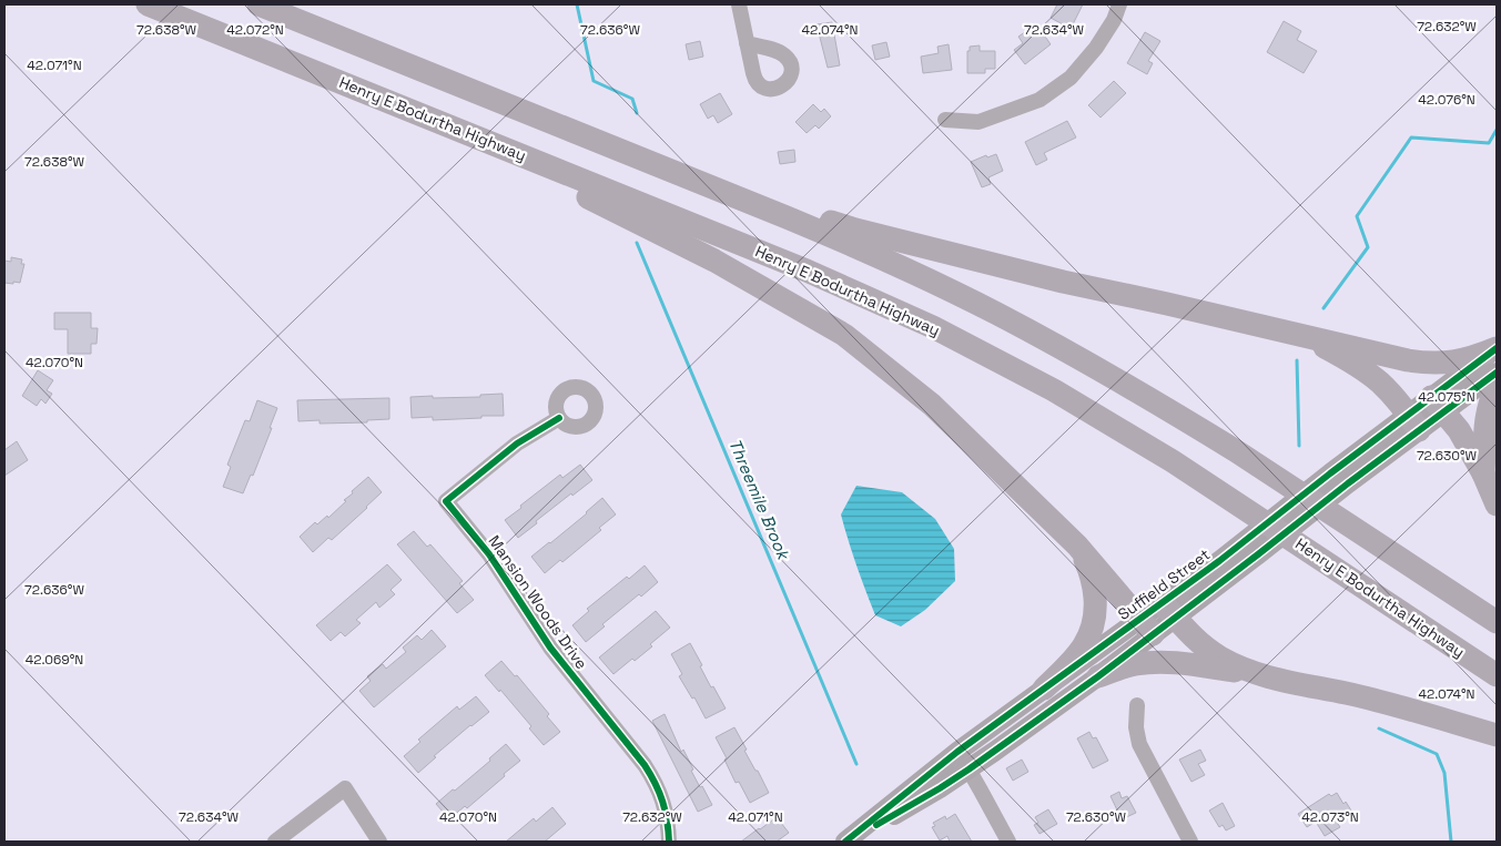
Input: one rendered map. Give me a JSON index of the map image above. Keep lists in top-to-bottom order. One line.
{"streets":{"highway":["Henry E Bodurtha Highway"],"main road":["Suffield Street"],"street":["Mansion Woods Drive"]},"water":["Threemile Brook"],"coordinates":["72.632°W","72.638°W","72.636°W","72.634°W","42.072°N","42.074°N","42.071°N","42.076°N","42.070°N","42.075°N","72.630°W","42.069°N","42.073°N"]}
